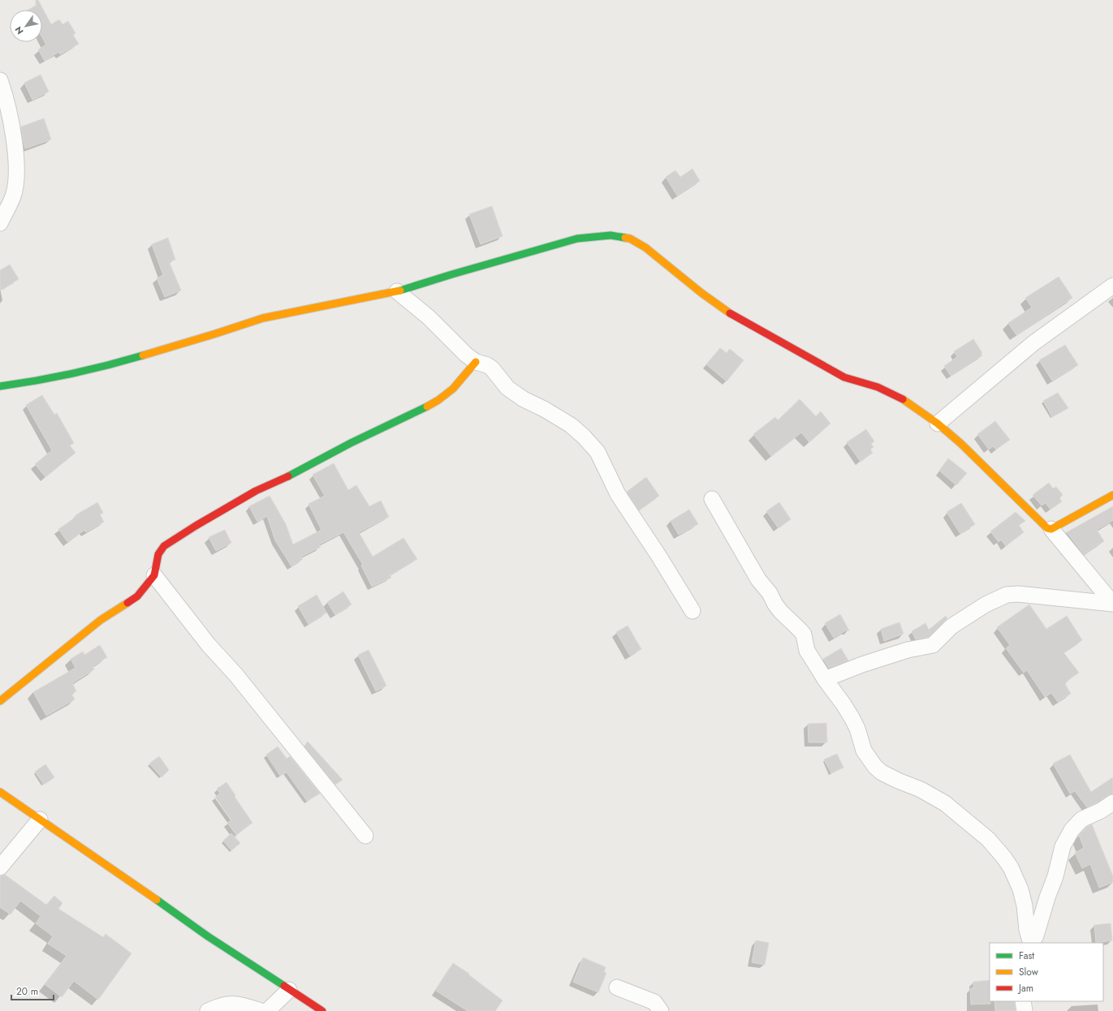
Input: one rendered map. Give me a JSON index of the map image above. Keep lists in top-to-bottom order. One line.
{"legend":["Fast","Slow","Jam"],"scale_bar":"20 m","north":"bottom left"}
